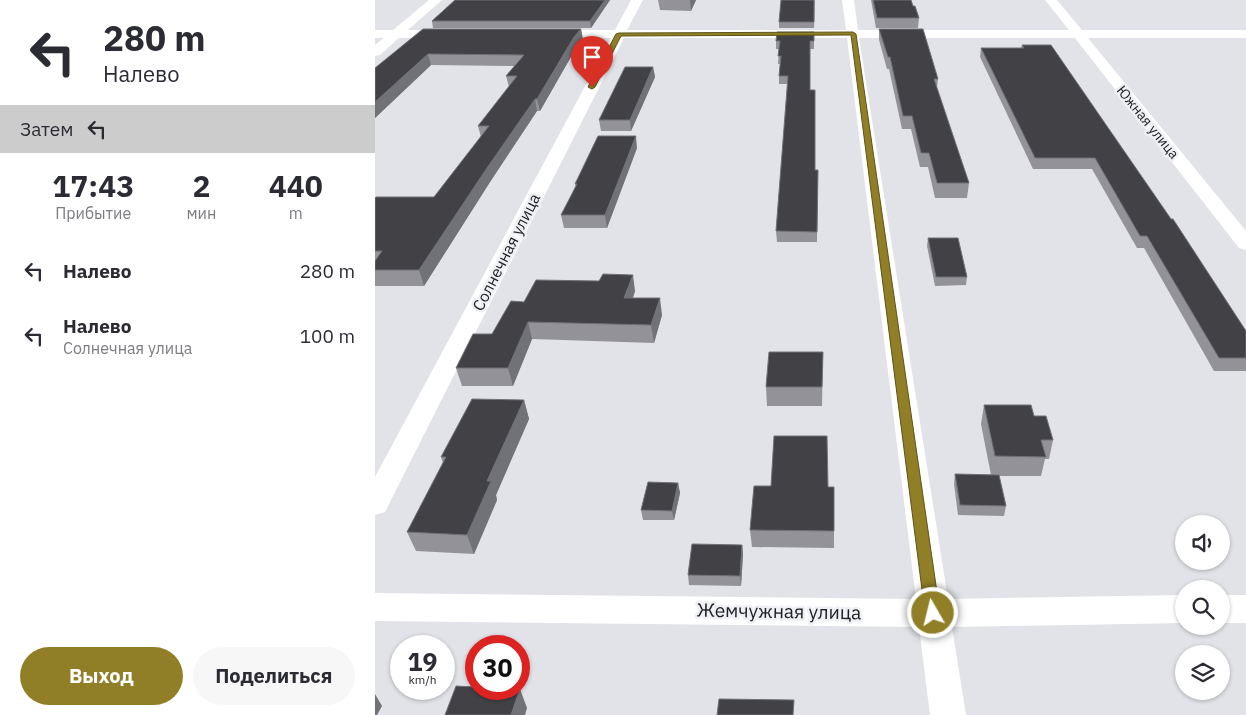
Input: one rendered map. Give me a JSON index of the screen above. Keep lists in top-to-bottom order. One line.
{"streets":{"street":["Южная улица","Солнечная улица","Жемчужная улица"]},"page":{"turn":["280 m","Налево"],"then":"Затем","eta":["17:43","Прибытие","2","мин","440","m"],"list":[{"name":"Налево","value":"280 m"},{"name":"Налево","note":"Солнечная улица","value":"100 m"}],"speed":"19 km/h","limit":"30","buttons":["Выход","Поделиться"]}}
